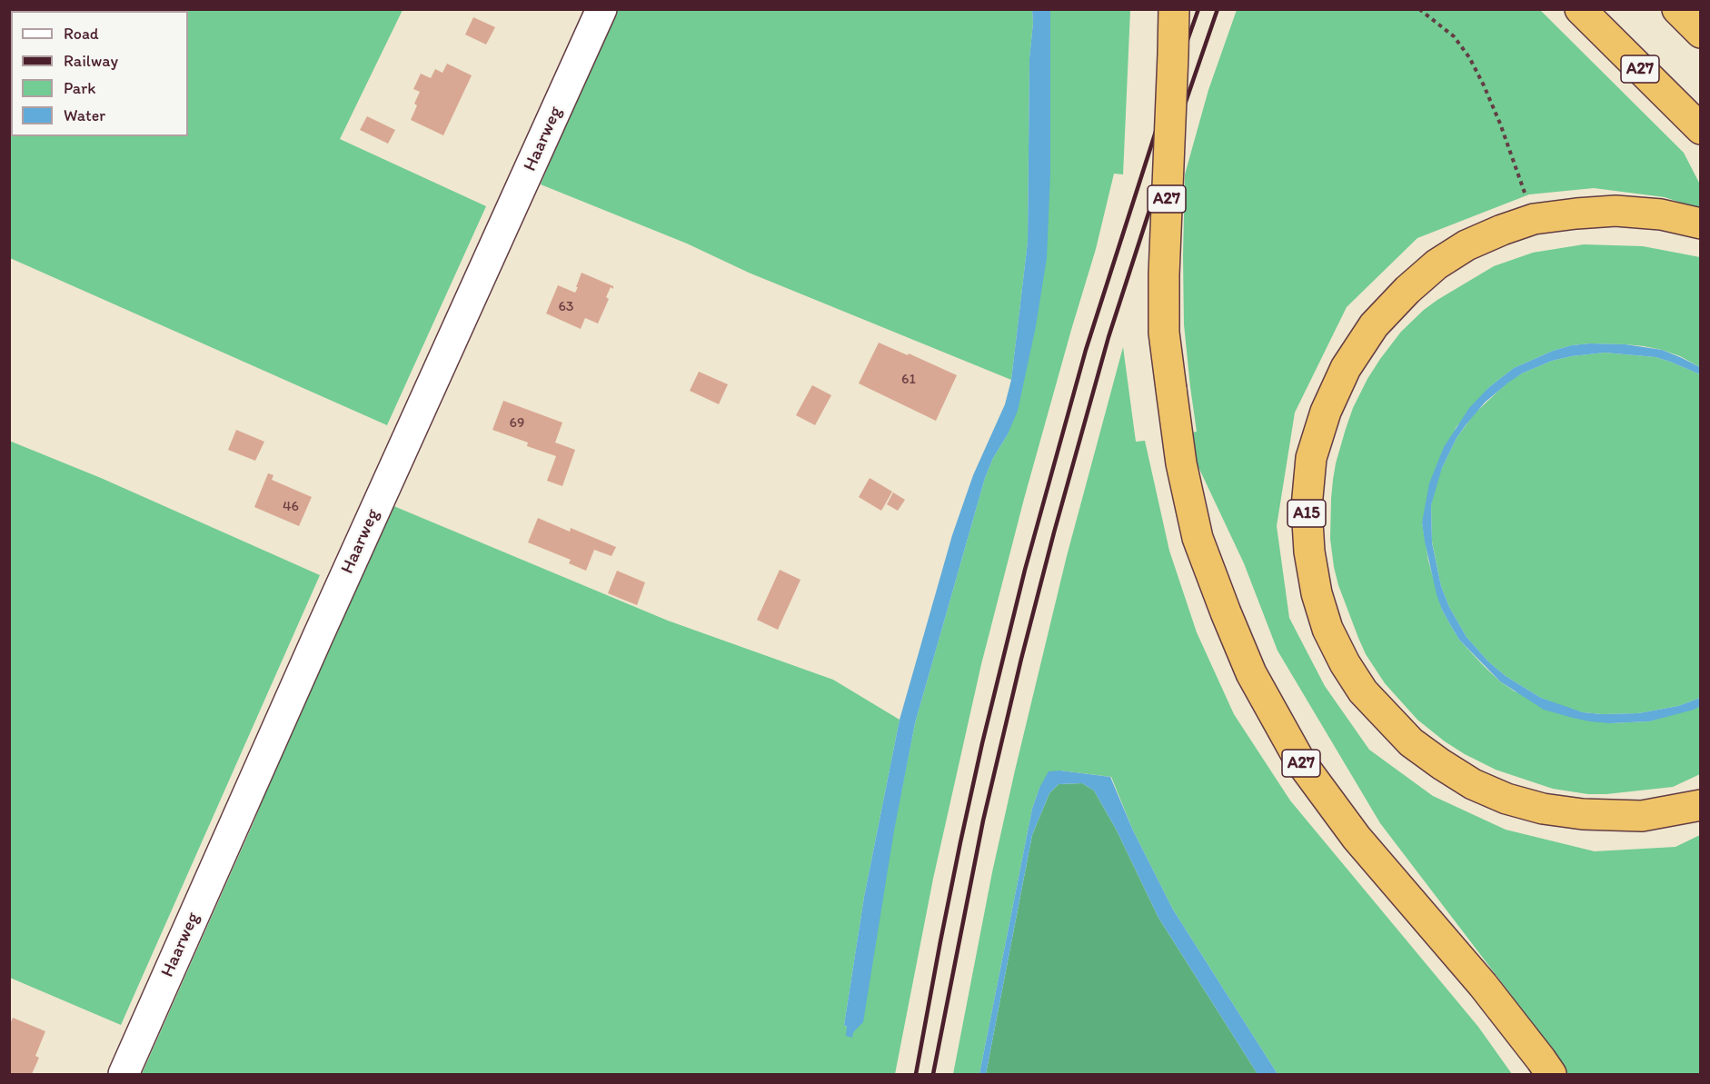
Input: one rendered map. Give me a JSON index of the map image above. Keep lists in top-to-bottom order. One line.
{"streets":{"highway":["A27","A15"],"street":["Haarweg"]},"house_numbers":["63","61","69","46"],"legend":["Road","Railway","Park","Water"]}
